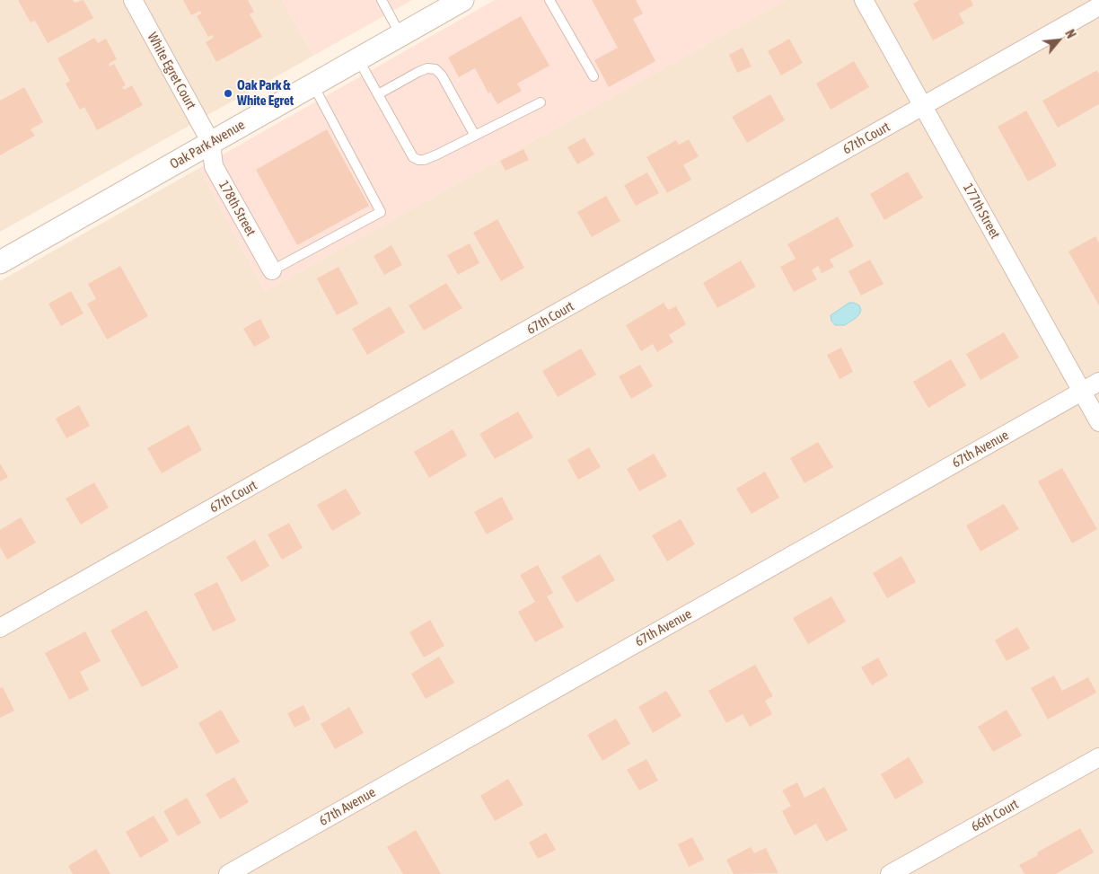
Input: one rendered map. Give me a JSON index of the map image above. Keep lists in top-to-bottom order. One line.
{"streets":{"street":["White Egret Court","67th Court","Oak Park Avenue","178th Street","177th Street","67th Avenue","66th Court"]},"crossings":[["White Egret Court","Oak Park Avenue"],["White Egret Court","178th Street"],["67th Court","177th Street"],["Oak Park Avenue","178th Street"],["177th Street","67th Avenue"]],"places":["Oak Park & White Egret"],"north":"top right"}
